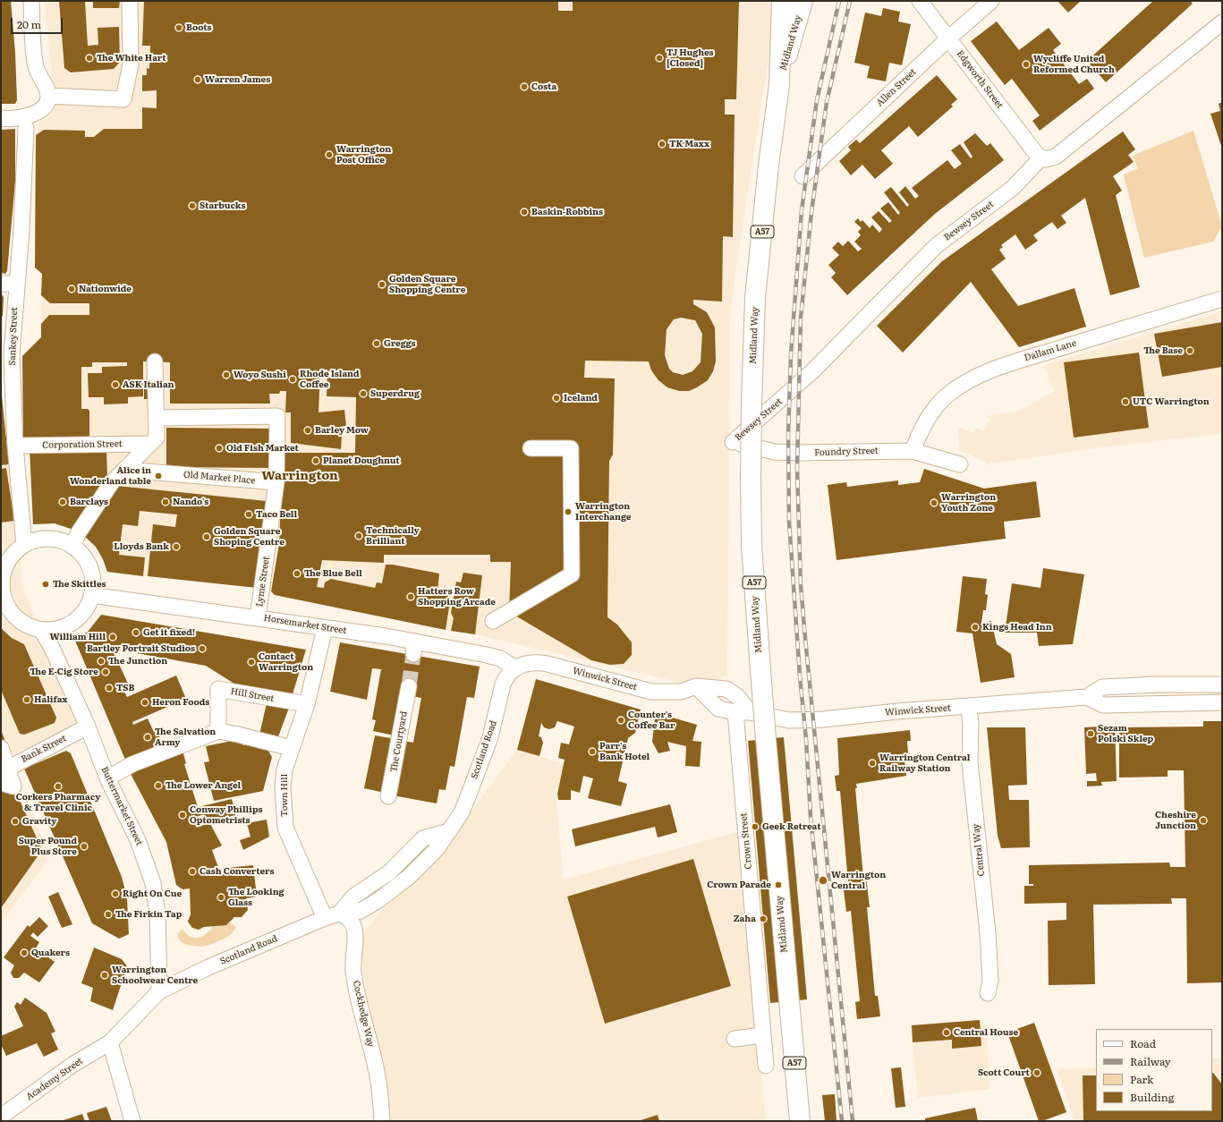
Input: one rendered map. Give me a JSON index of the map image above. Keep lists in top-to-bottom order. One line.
{"streets":{"highway":["Midland Way","A57"],"street":["Edgworth Street","Allen Street","Bewsey Street","Sankey Street","Dallam Lane","Corporation Street","Foundry Street","Old Market Place","Lyme Street","Horsemarket Street","Winwick Street","Hill Street","The Courtyard","Bank Street","Scotland Road","Town Hill","Buttermarket Street","Crown Street","Central Way","Cockhedge Way","Academy Street"]},"crossings":[["Edgworth Street","Allen Street"],["Edgworth Street","Bewsey Street"],["Bewsey Street","Foundry Street"],["Sankey Street","Corporation Street"],["Sankey Street","Horsemarket Street"],["Sankey Street","Buttermarket Street"],["Dallam Lane","Foundry Street"],["Old Market Place","Lyme Street"],["Lyme Street","Horsemarket Street"],["Horsemarket Street","Winwick Street"],["Horsemarket Street","Scotland Road"],["Horsemarket Street","Town Hill"],["Horsemarket Street","Buttermarket Street"],["Winwick Street","Scotland Road"],["Winwick Street","Crown Street"],["Winwick Street","Central Way"],["Hill Street","Town Hill"],["Bank Street","Buttermarket Street"],["Scotland Road","Town Hill"],["Scotland Road","Buttermarket Street"],["Scotland Road","Cockhedge Way"]],"districts":["Warrington"],"places":["Boots","The White Hart","TJ Hughes [Closed]","Wycliffe United Reformed Church","Warren James","Costa","TK Maxx","Warrington Post Office","Starbucks","Baskin-Robbins","Golden Square Shopping Centre","Nationwide","Greggs","The Base","Woyo Sushi","Rhode Island Coffee","ASK Italian","Superdrug","Iceland","UTC Warrington","Barley Mow","Old Fish Market","Planet Doughnut","Alice in Wonderland table","Barclays","Nando's","Warrington Youth Zone","Warrington Interchange","Taco Bell","Technically Brilliant","Golden Square Shoping Centre","Lloyds Bank","The Blue Bell","The Skittles","Hatters Row Shopping Arcade","Kings Head Inn","Get it fixed!","William Hill","Bartley Portrait Studios","The Junction","Contact Warrington","The E-Cig Store","TSB","Halifax","Heron Foods","Counter's Coffee Bar","Sezam Polski Sklep","The Salvation Army","Parr's Bank Hotel","Warrington Central Railway Station","The Lower Angel","Corkers Pharmacy & Travel Clinic","Conway Phillips Optometrists","Cheshire Junction","Gravity","Geek Retreat","Super Pound Plus Store","Cash Converters","Warrington Central","Crown Parade","Right On Cue","The Looking Glass","The Firkin Tap","Zaha","Quakers","Warrington Schoolwear Centre","Central House","Scott Court"],"legend":["Road","Railway","Park","Building"],"scale_bar":"20 m"}
